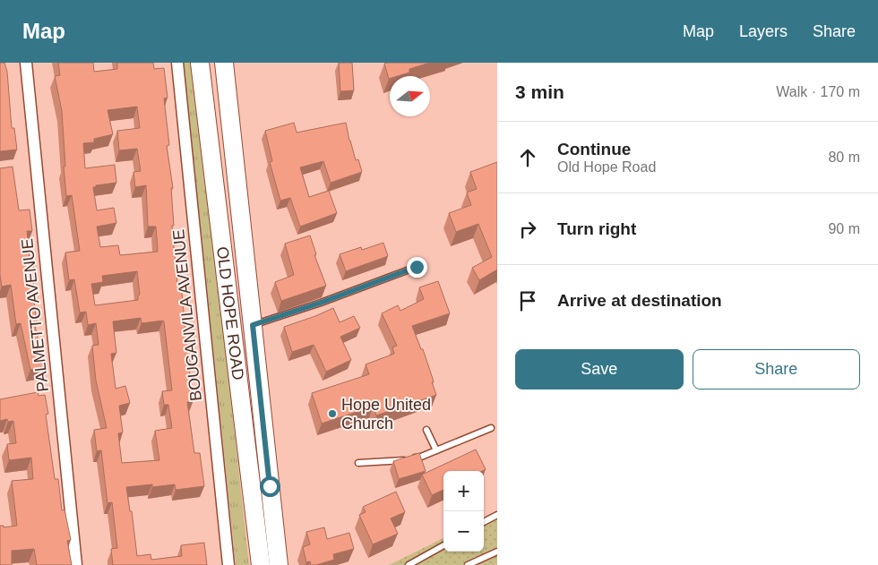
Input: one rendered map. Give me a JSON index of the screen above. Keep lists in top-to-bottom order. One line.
{"streets":{"main road":["OLD HOPE ROAD"],"street":["PALMETTO AVENUE","BOUGANVILA AVENUE"]},"places":["Hope United Church"],"north":"right","page":{"header":"Map","nav":["Map","Layers","Share"],"heading":["3 min","Walk · 170 m"],"list":[["Continue","Old Hope Road","80 m"],["Turn right","90 m"],"Arrive at destination"],"buttons":["Save","Share"],"map_buttons":["+","−"]}}
